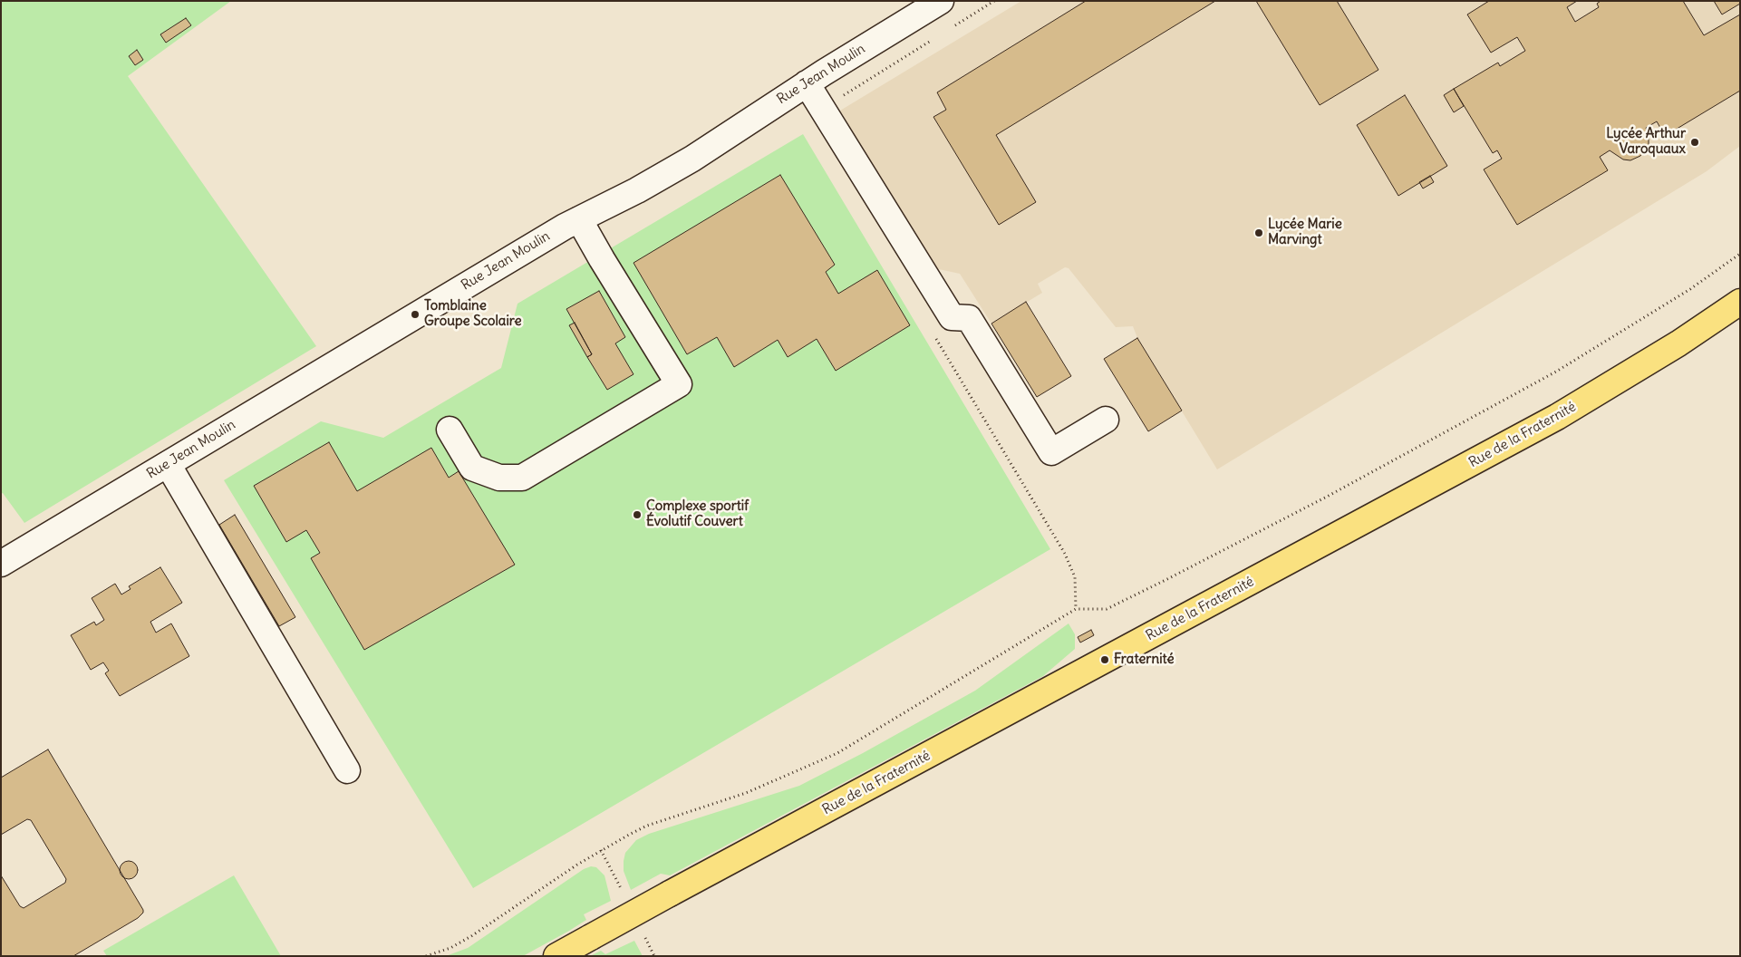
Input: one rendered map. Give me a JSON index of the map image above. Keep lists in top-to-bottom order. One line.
{"streets":{"main road":["Rue de la Fraternité"],"street":["Rue Jean Moulin"]},"places":["Lycée Arthur Varoquaux","Lycée Marie Marvingt","Tomblaine Groupe Scolaire","Complexe sportif Évolutif Couvert","Fraternité"]}
